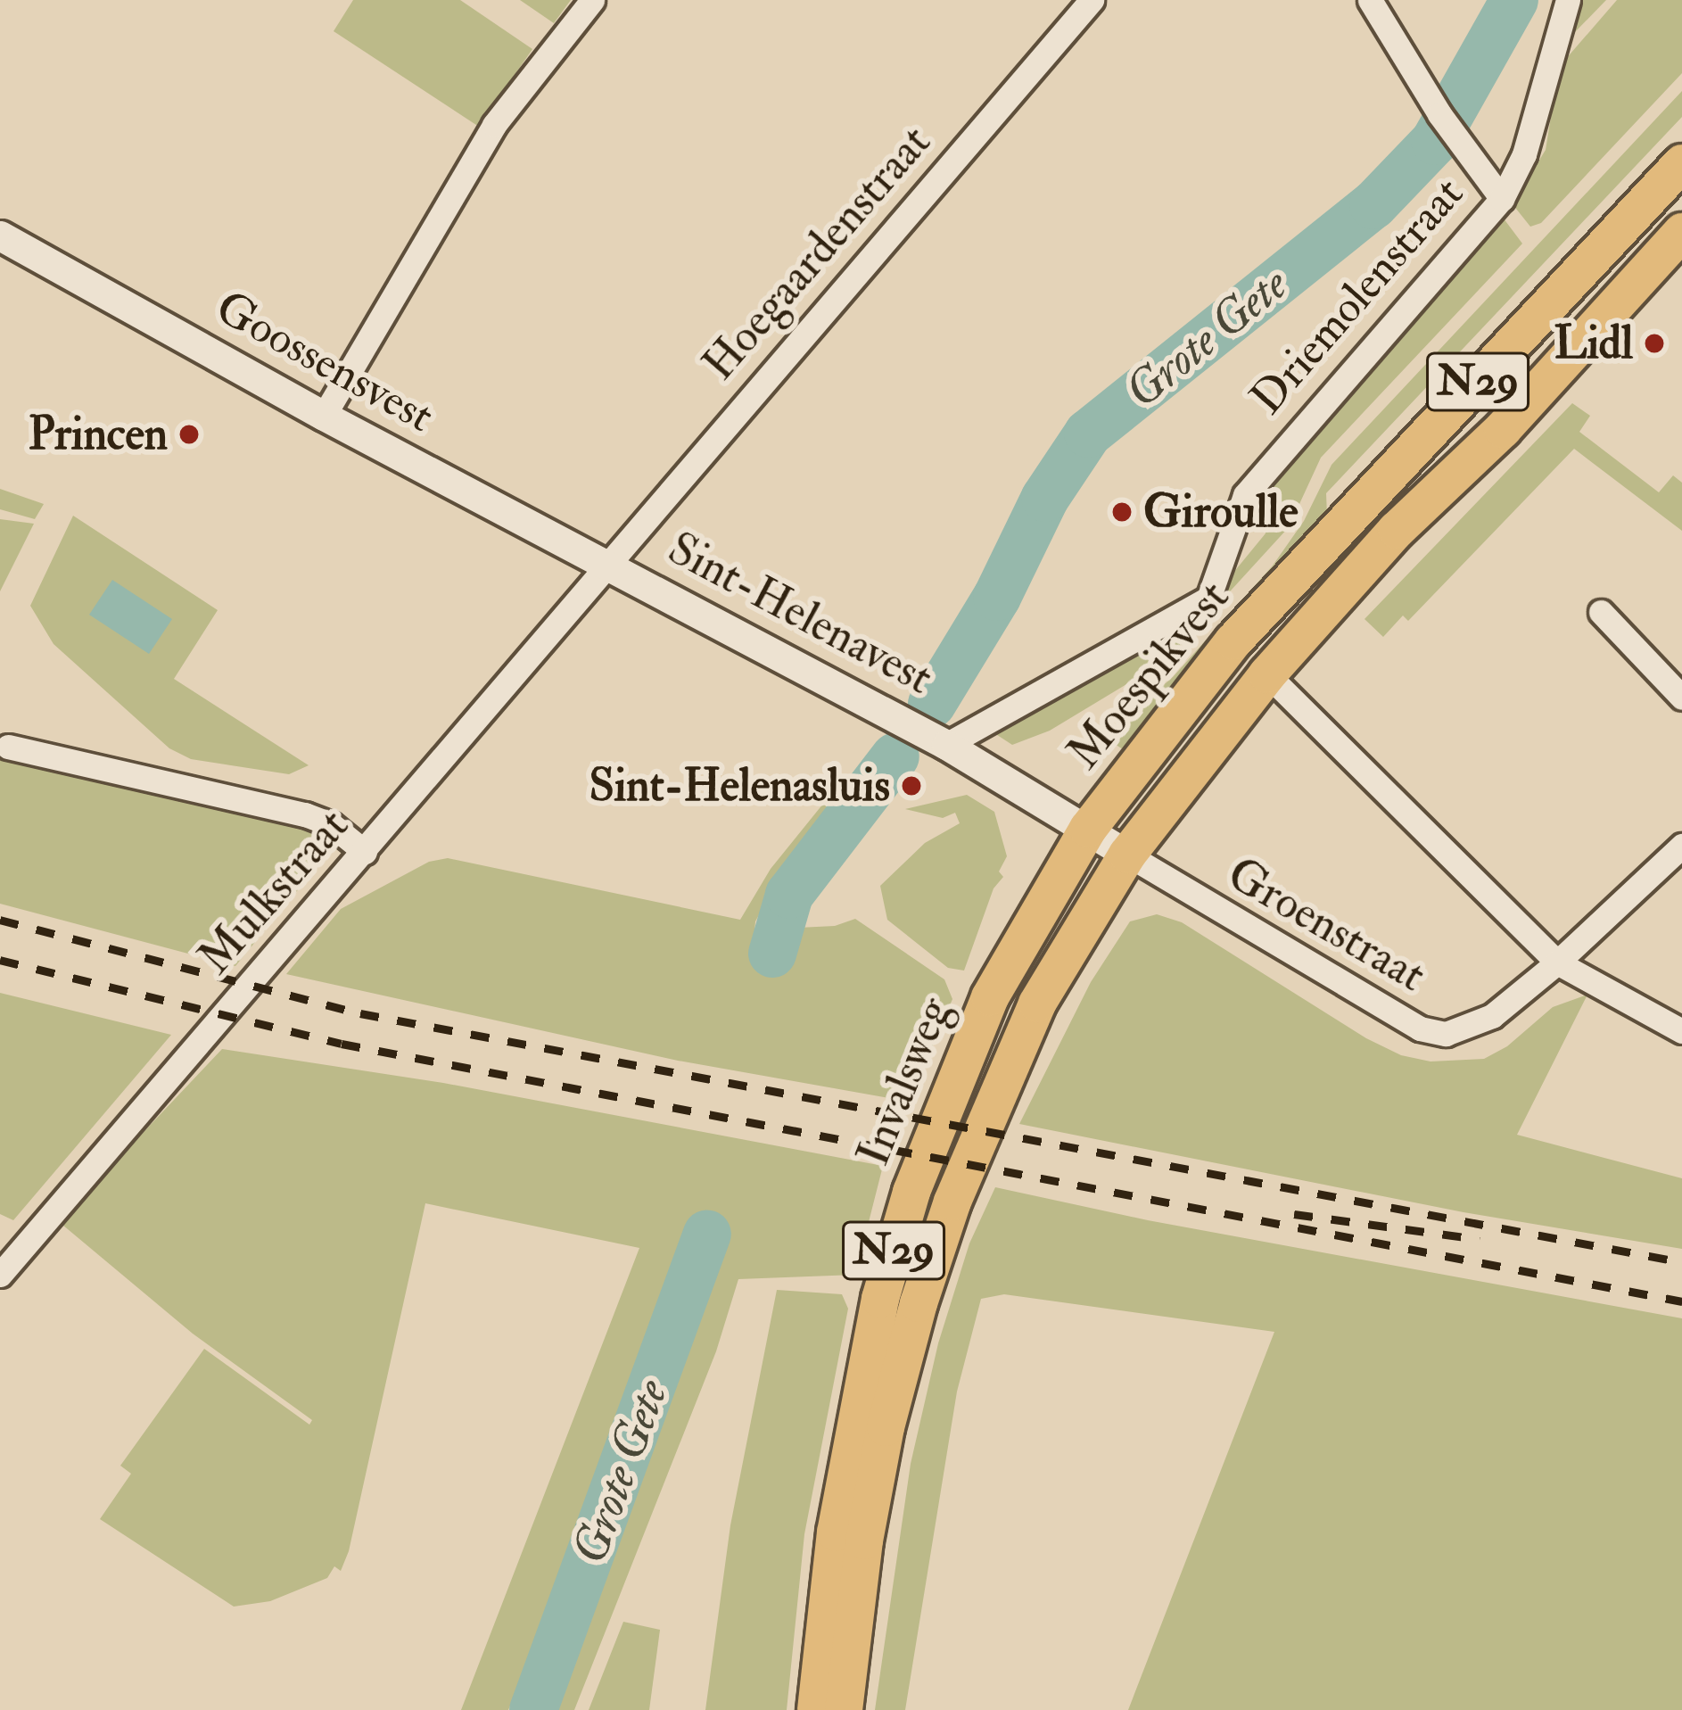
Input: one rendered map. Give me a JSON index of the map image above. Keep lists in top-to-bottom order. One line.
{"streets":{"main road":["N29","Moespikvest","Invalsweg"],"street":["Hoegaardenstraat","Driemolenstraat","Goossensvest","Sint-Helenavest","Mulkstraat","Groenstraat"]},"crossings":[["Hoegaardenstraat","Goossensvest"],["Hoegaardenstraat","Sint-Helenavest"],["Hoegaardenstraat","Mulkstraat"],["Driemolenstraat","Sint-Helenavest"],["Goossensvest","Sint-Helenavest"],["Goossensvest","Mulkstraat"],["Sint-Helenavest","Moespikvest"],["Sint-Helenavest","Mulkstraat"],["Sint-Helenavest","Groenstraat"],["Sint-Helenavest","Invalsweg"],["Moespikvest","Groenstraat"],["Moespikvest","Invalsweg"],["Groenstraat","Invalsweg"]],"water":["Grote Gete"],"places":["Lidl","Princen","Giroulle","Sint-Helenasluis"]}
